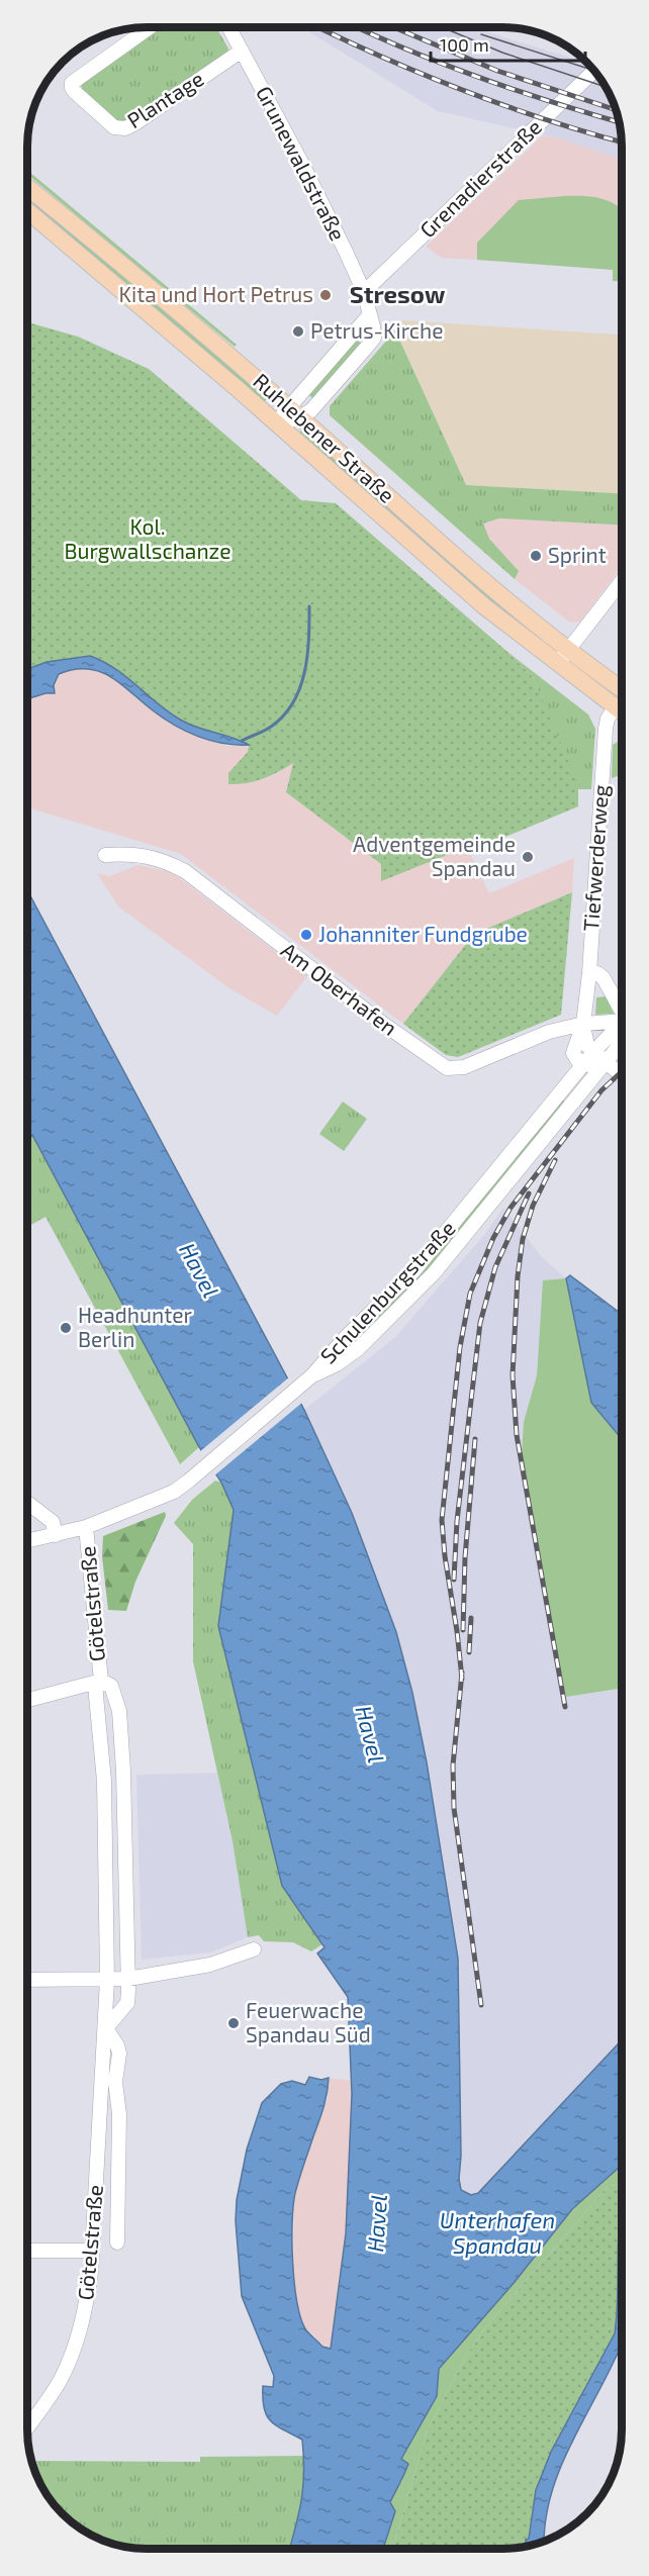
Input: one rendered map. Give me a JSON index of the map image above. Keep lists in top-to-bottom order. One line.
{"streets":{"main road":["Ruhlebener Straße"],"street":["Plantage","Grunewaldstraße","Grenadierstraße","Tiefwerderweg","Am Oberhafen","Schulenburgstraße","Götelstraße"]},"crossings":[["Plantage","Grunewaldstraße"],["Grunewaldstraße","Grenadierstraße"],["Grunewaldstraße","Ruhlebener Straße"],["Ruhlebener Straße","Tiefwerderweg"],["Tiefwerderweg","Am Oberhafen"],["Tiefwerderweg","Schulenburgstraße"],["Schulenburgstraße","Götelstraße"]],"districts":["Stresow"],"water":["Havel","Unterhafen Spandau"],"parks":["Kol. Burgwallschanze"],"places":["Kita und Hort Petrus","Petrus-Kirche","Sprint","Adventgemeinde Spandau","Johanniter Fundgrube","Headhunter Berlin","Feuerwache Spandau Süd"],"scale_bar":"100 m"}
